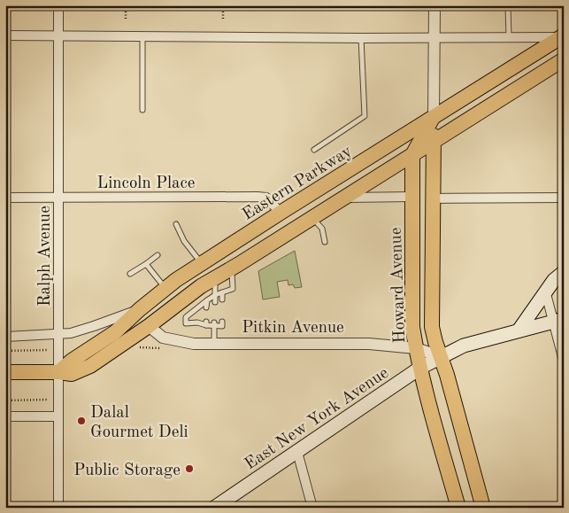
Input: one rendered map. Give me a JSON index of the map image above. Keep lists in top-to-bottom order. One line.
{"streets":{"main road":["Eastern Parkway","Howard Avenue","East New York Avenue"],"street":["Lincoln Place","Ralph Avenue","Pitkin Avenue"]},"crossings":[["Lincoln Place","Eastern Parkway"],["Lincoln Place","Ralph Avenue"],["Eastern Parkway","Ralph Avenue"],["Eastern Parkway","Howard Avenue"],["Howard Avenue","Pitkin Avenue"],["Howard Avenue","East New York Avenue"],["Pitkin Avenue","East New York Avenue"]],"places":["Dalal Gourmet Deli","Public Storage"]}
